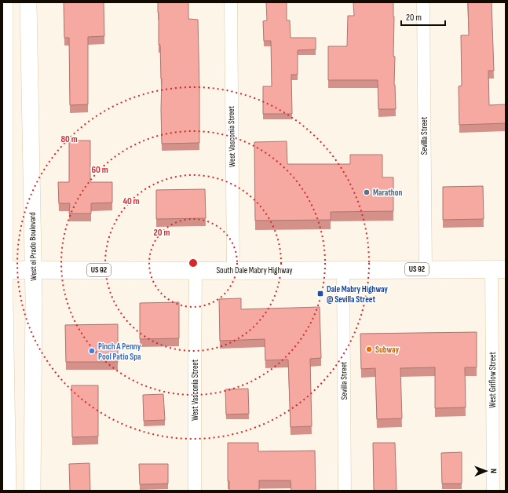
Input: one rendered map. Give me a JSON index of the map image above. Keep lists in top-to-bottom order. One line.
{"streets":{"main road":["US 92","South Dale Mabry Highway"],"street":["Sevilla Street","West Vasconia Street","West el Prado Boulevard","West Griflow Street"]},"crossings":[["Sevilla Street","South Dale Mabry Highway"],["West Vasconia Street","South Dale Mabry Highway"],["West el Prado Boulevard","South Dale Mabry Highway"],["South Dale Mabry Highway","West Griflow Street"]],"places":{"other":["Marathon","Subway","Pinch A Penny Pool Patio Spa"],"transit":["Dale Mabry Highway @ Sevilla Street"]},"scale_bar":"20 m","north":"right","rings":["80 m","60 m","40 m","20 m"]}
